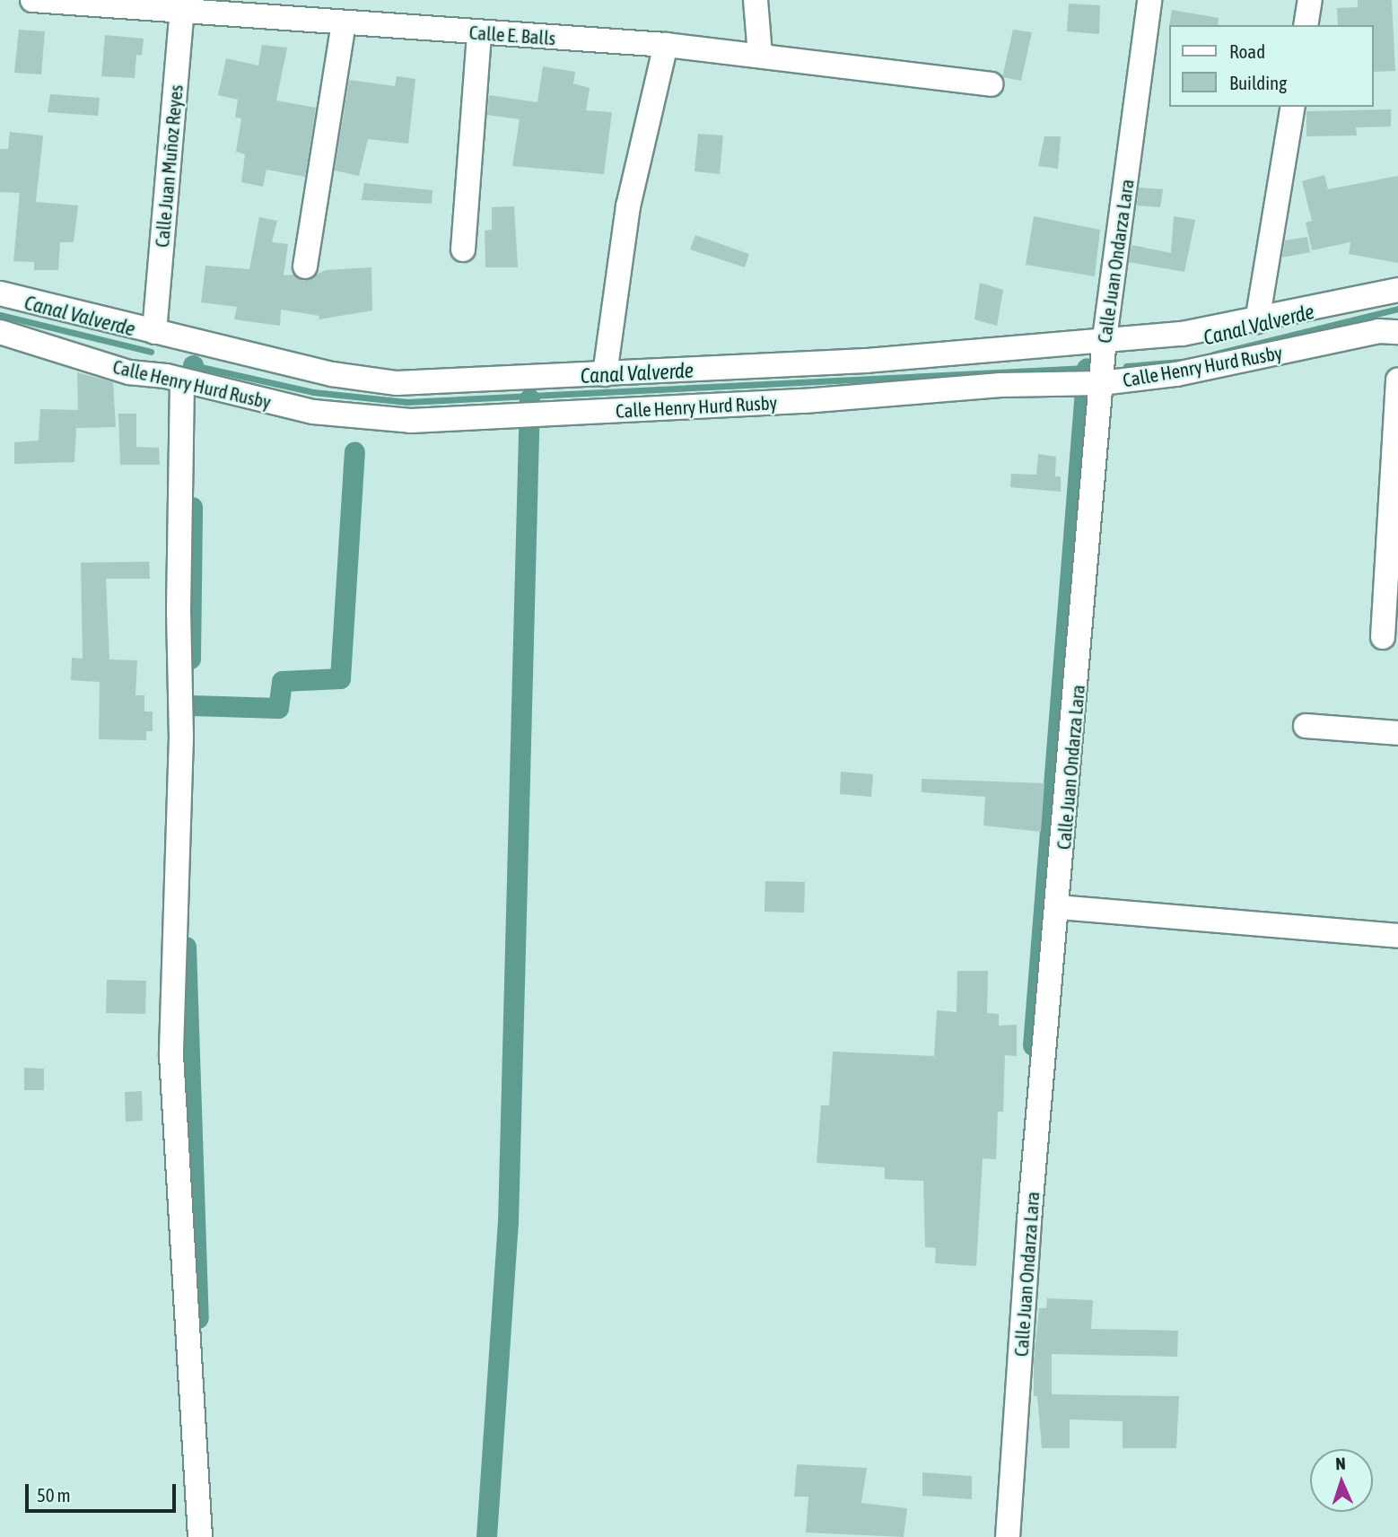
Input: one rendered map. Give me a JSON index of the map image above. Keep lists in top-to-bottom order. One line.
{"streets":{"street":["Calle E. Balls","Calle Juan Muñoz Reyes","Calle Juan Ondarza Lara","Calle Henry Hurd Rusby"]},"crossings":[["Calle E. Balls","Calle Juan Muñoz Reyes"],["Calle Juan Muñoz Reyes","Calle Henry Hurd Rusby"],["Calle Juan Ondarza Lara","Calle Henry Hurd Rusby"]],"water":["Canal Valverde"],"legend":["Road","Building"],"scale_bar":"50 m","north":"top"}
